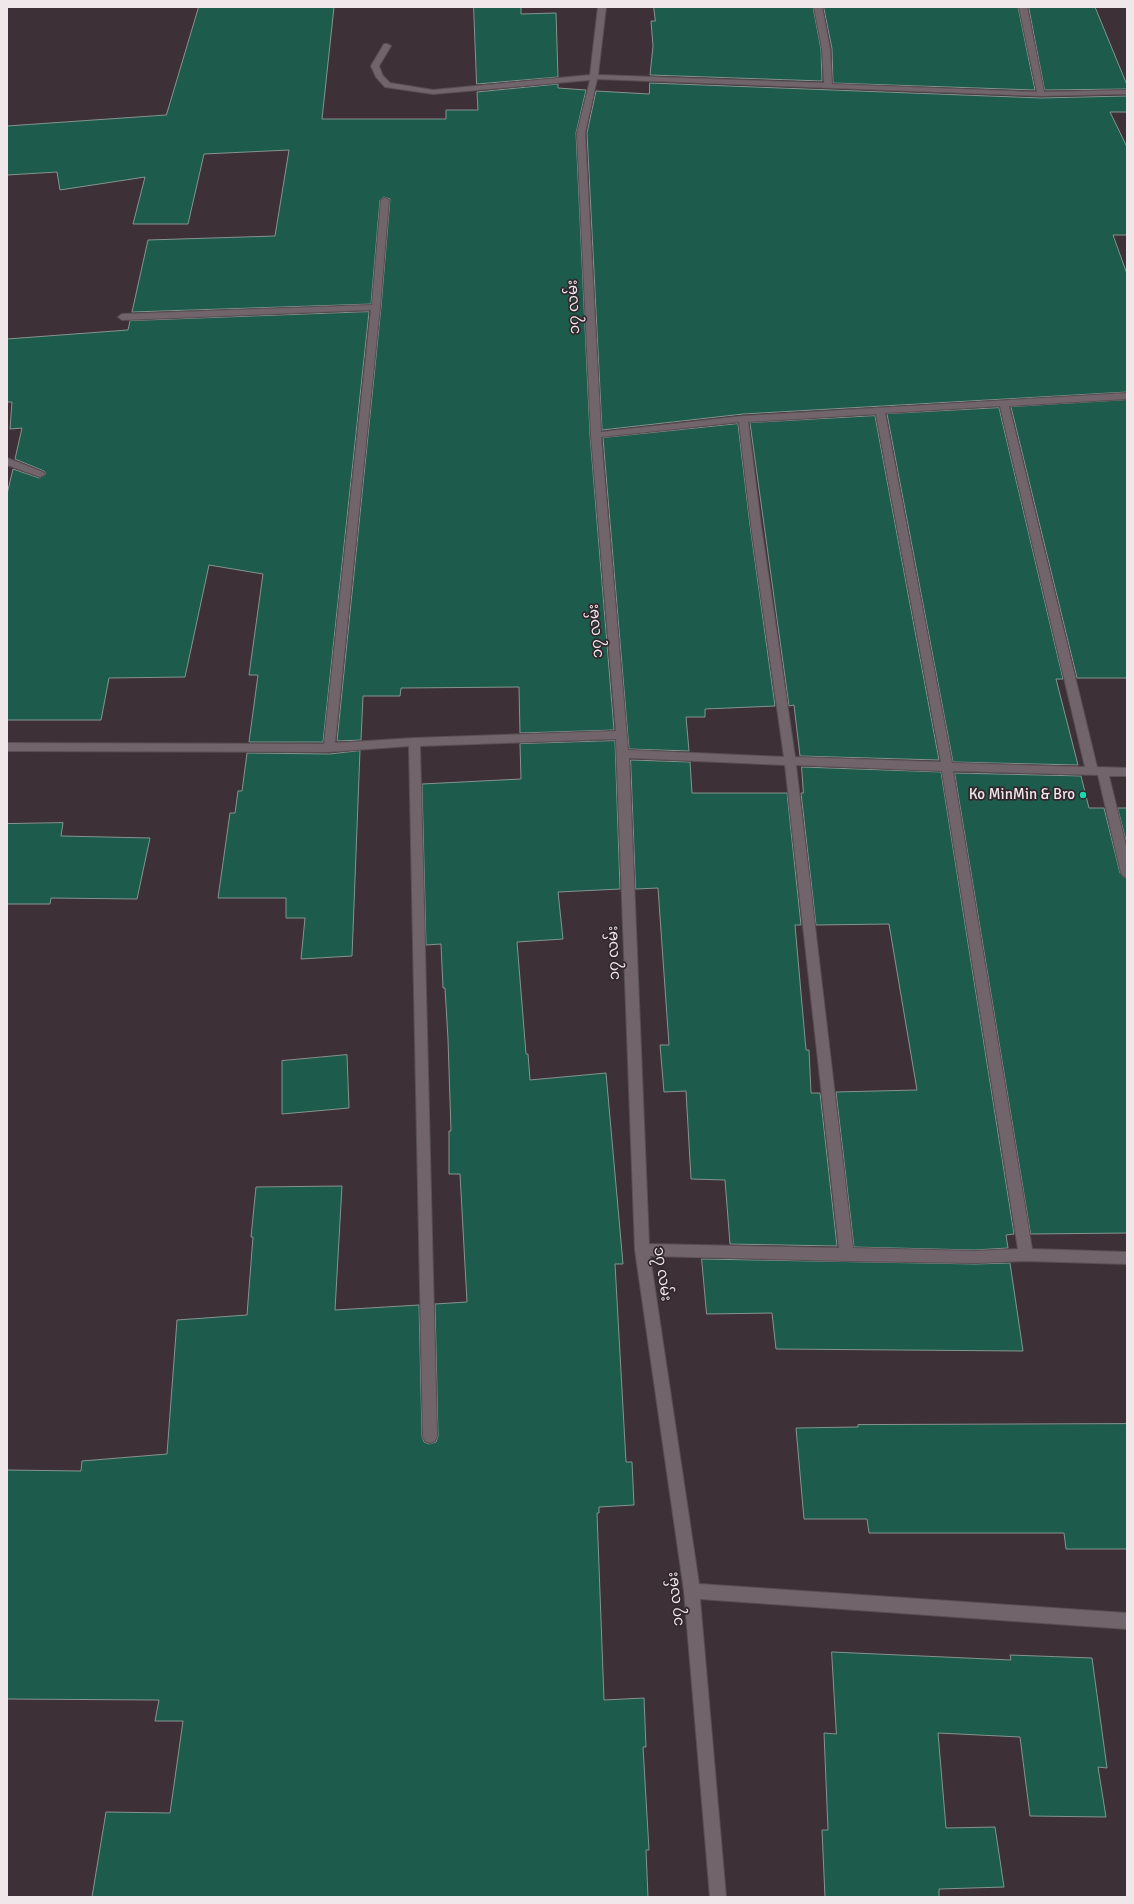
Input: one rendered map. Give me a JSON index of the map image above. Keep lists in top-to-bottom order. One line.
{"streets":{"street":["၁၇ လမ်း"]},"places":["Ko MinMin & Bro"]}
